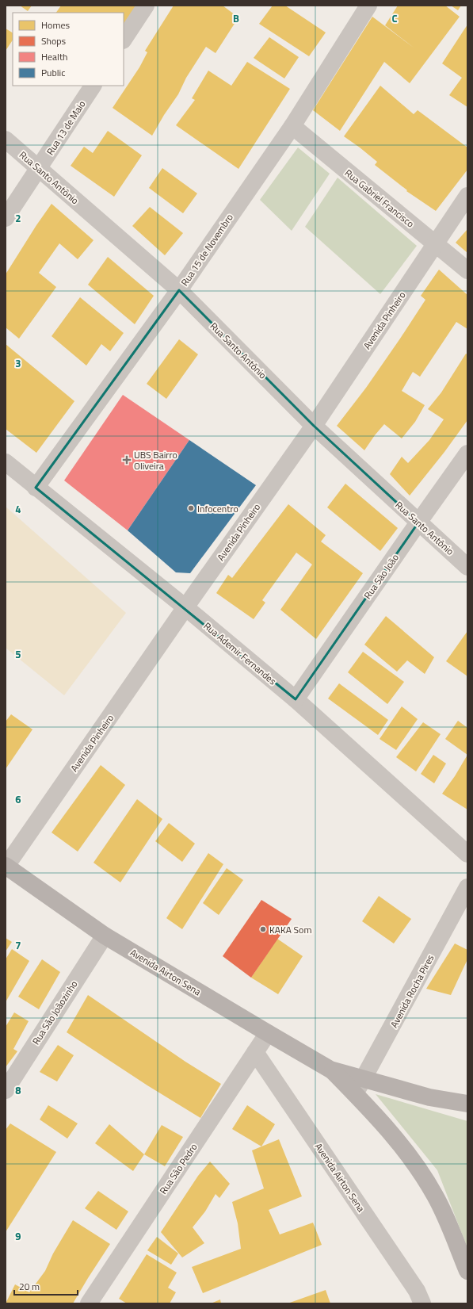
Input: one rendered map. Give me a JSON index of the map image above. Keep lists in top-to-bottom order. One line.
{"streets":{"main road":["Avenida Airton Sena"],"street":["Rua 13 de Maio","Rua Santo Antônio","Rua Gabriel Francisco","Rua 15 de Novembro","Avenida Pinheiro","Rua São João","Rua Ademir Fernandes","Avenida Rocha Pires","Rua São Joãozinho","Rua São Pedro"]},"crossings":[["Rua 13 de Maio","Rua Santo Antônio"],["Rua Santo Antônio","Rua 15 de Novembro"],["Rua Santo Antônio","Avenida Pinheiro"],["Rua Santo Antônio","Rua São João"],["Rua Gabriel Francisco","Rua 15 de Novembro"],["Rua Gabriel Francisco","Avenida Pinheiro"],["Rua 15 de Novembro","Rua Ademir Fernandes"],["Avenida Pinheiro","Rua Ademir Fernandes"],["Avenida Pinheiro","Avenida Airton Sena"],["Rua São João","Rua Ademir Fernandes"],["Avenida Airton Sena","Avenida Rocha Pires"],["Avenida Airton Sena","Rua São Joãozinho"],["Avenida Airton Sena","Rua São Pedro"]],"places":{"health":["UBS Bairro Oliveira"],"other":["Infocentro","KAKA Som"]},"legend":["Homes","Shops","Health","Public"],"scale_bar":"20 m","grid":{"columns":["B","C"],"rows":["2","3","4","5","6","7","8","9"]}}
